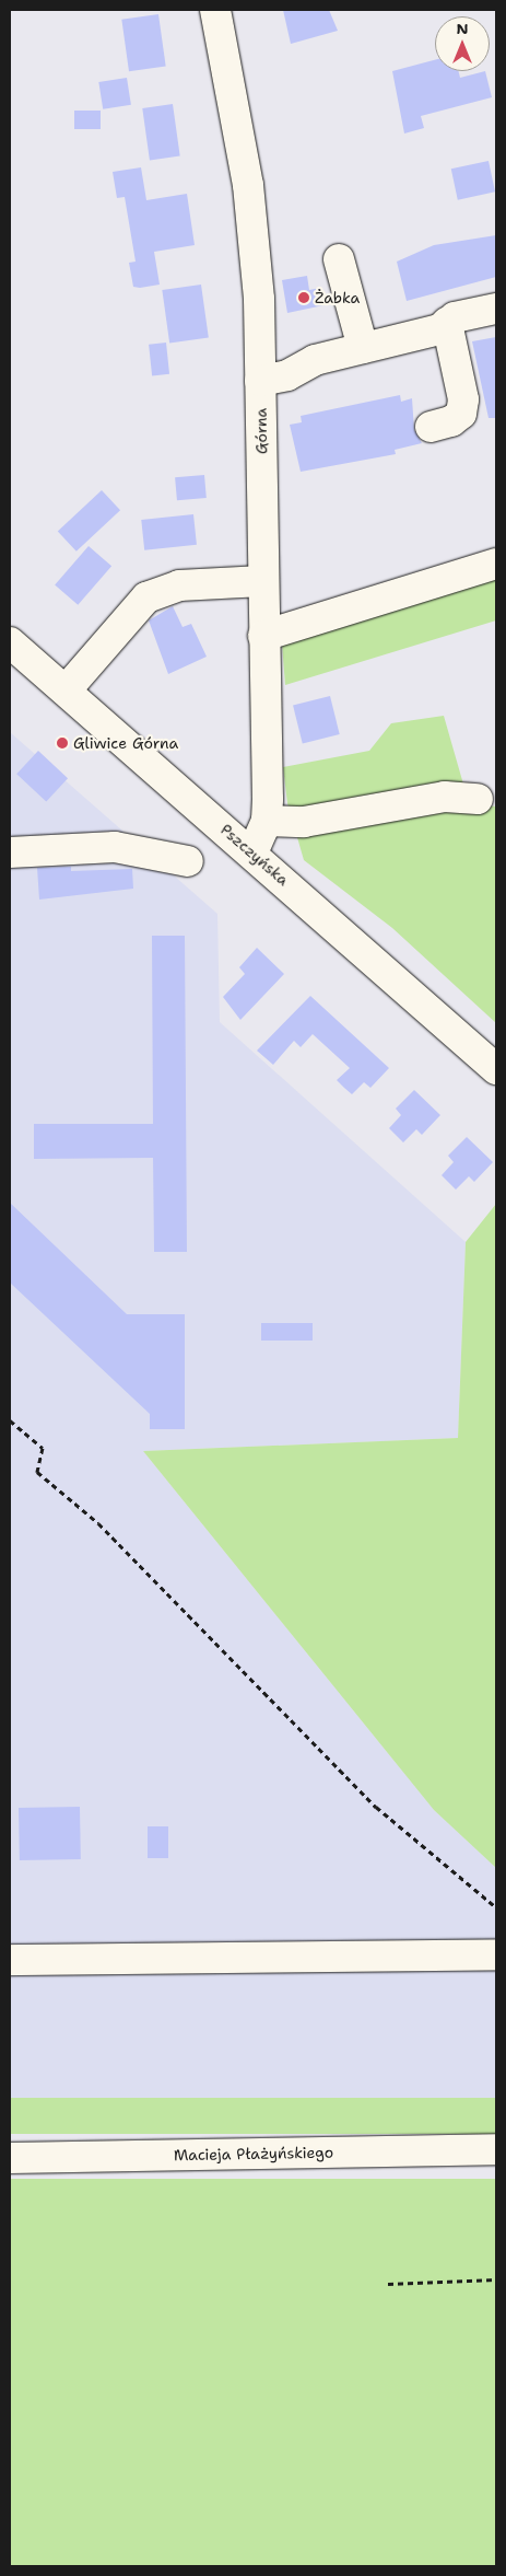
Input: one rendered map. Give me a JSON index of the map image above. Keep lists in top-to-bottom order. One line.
{"streets":{"street":["Górna","Pszczyńska","Macieja Płażyńskiego"]},"crossings":[["Górna","Pszczyńska"]],"places":["Żabka","Gliwice Górna"],"north":"top"}
